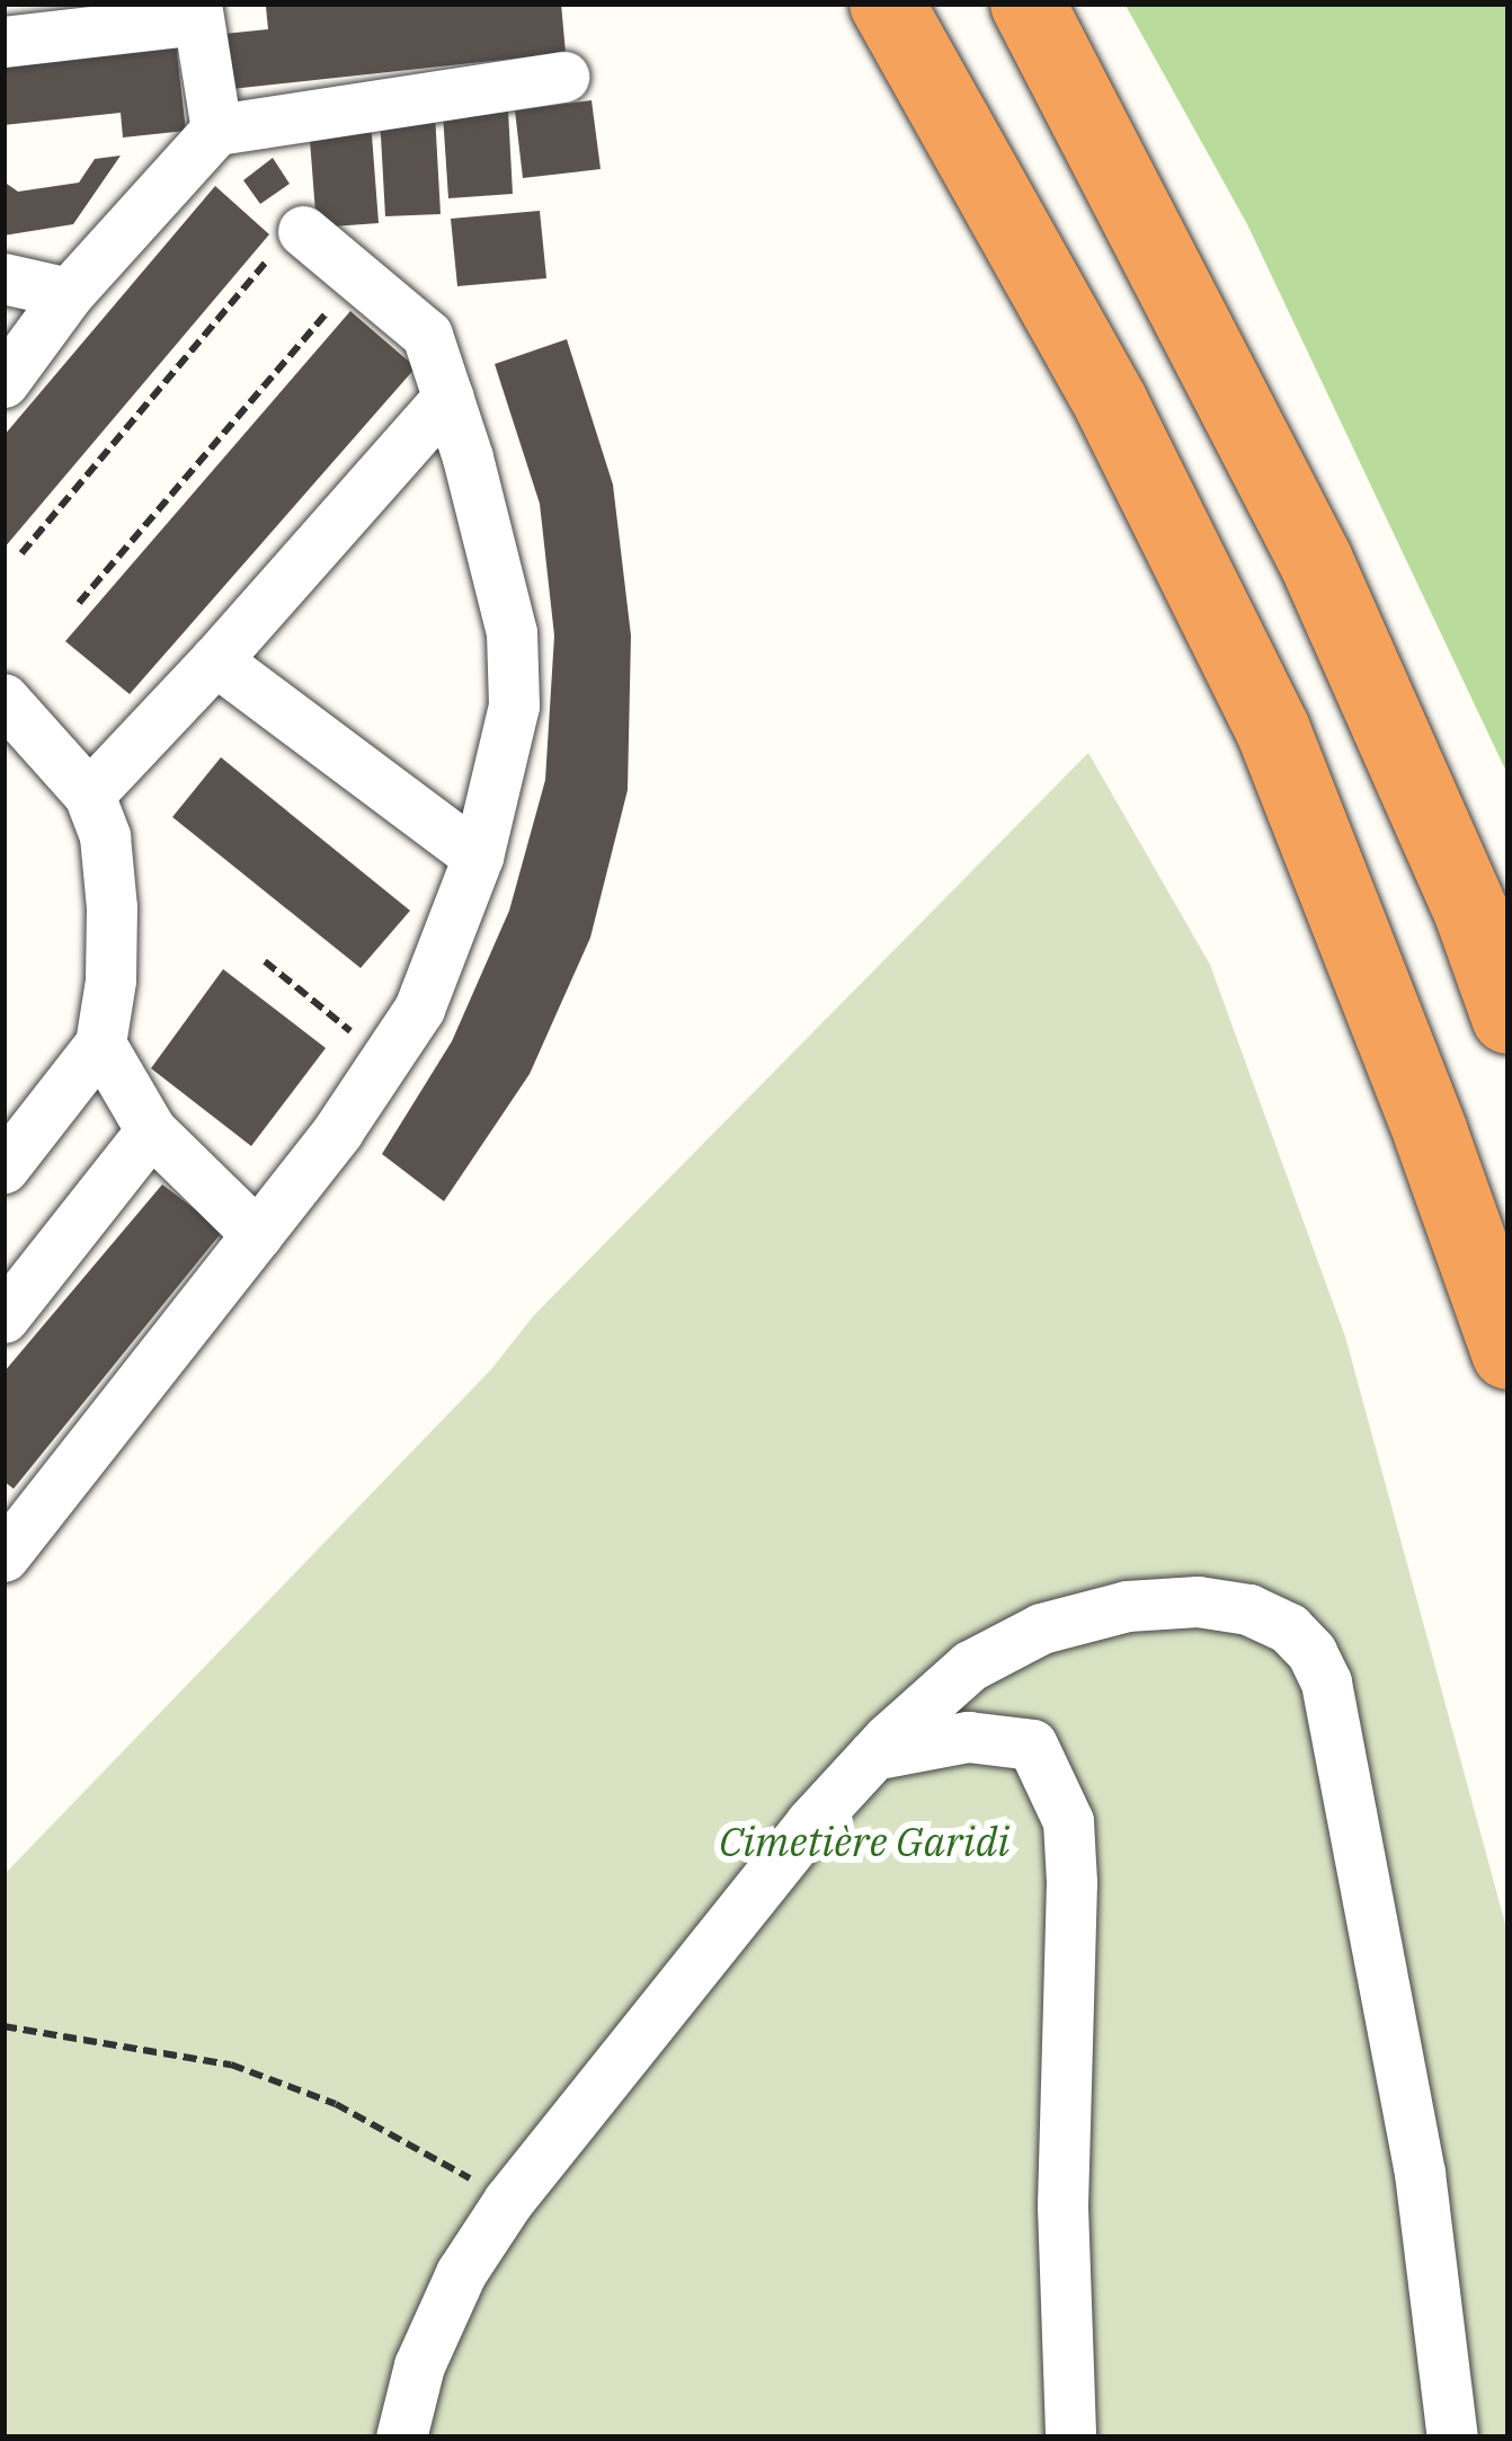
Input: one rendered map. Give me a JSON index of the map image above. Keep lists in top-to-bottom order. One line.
{"parks":["Cimetière Garidi"]}
